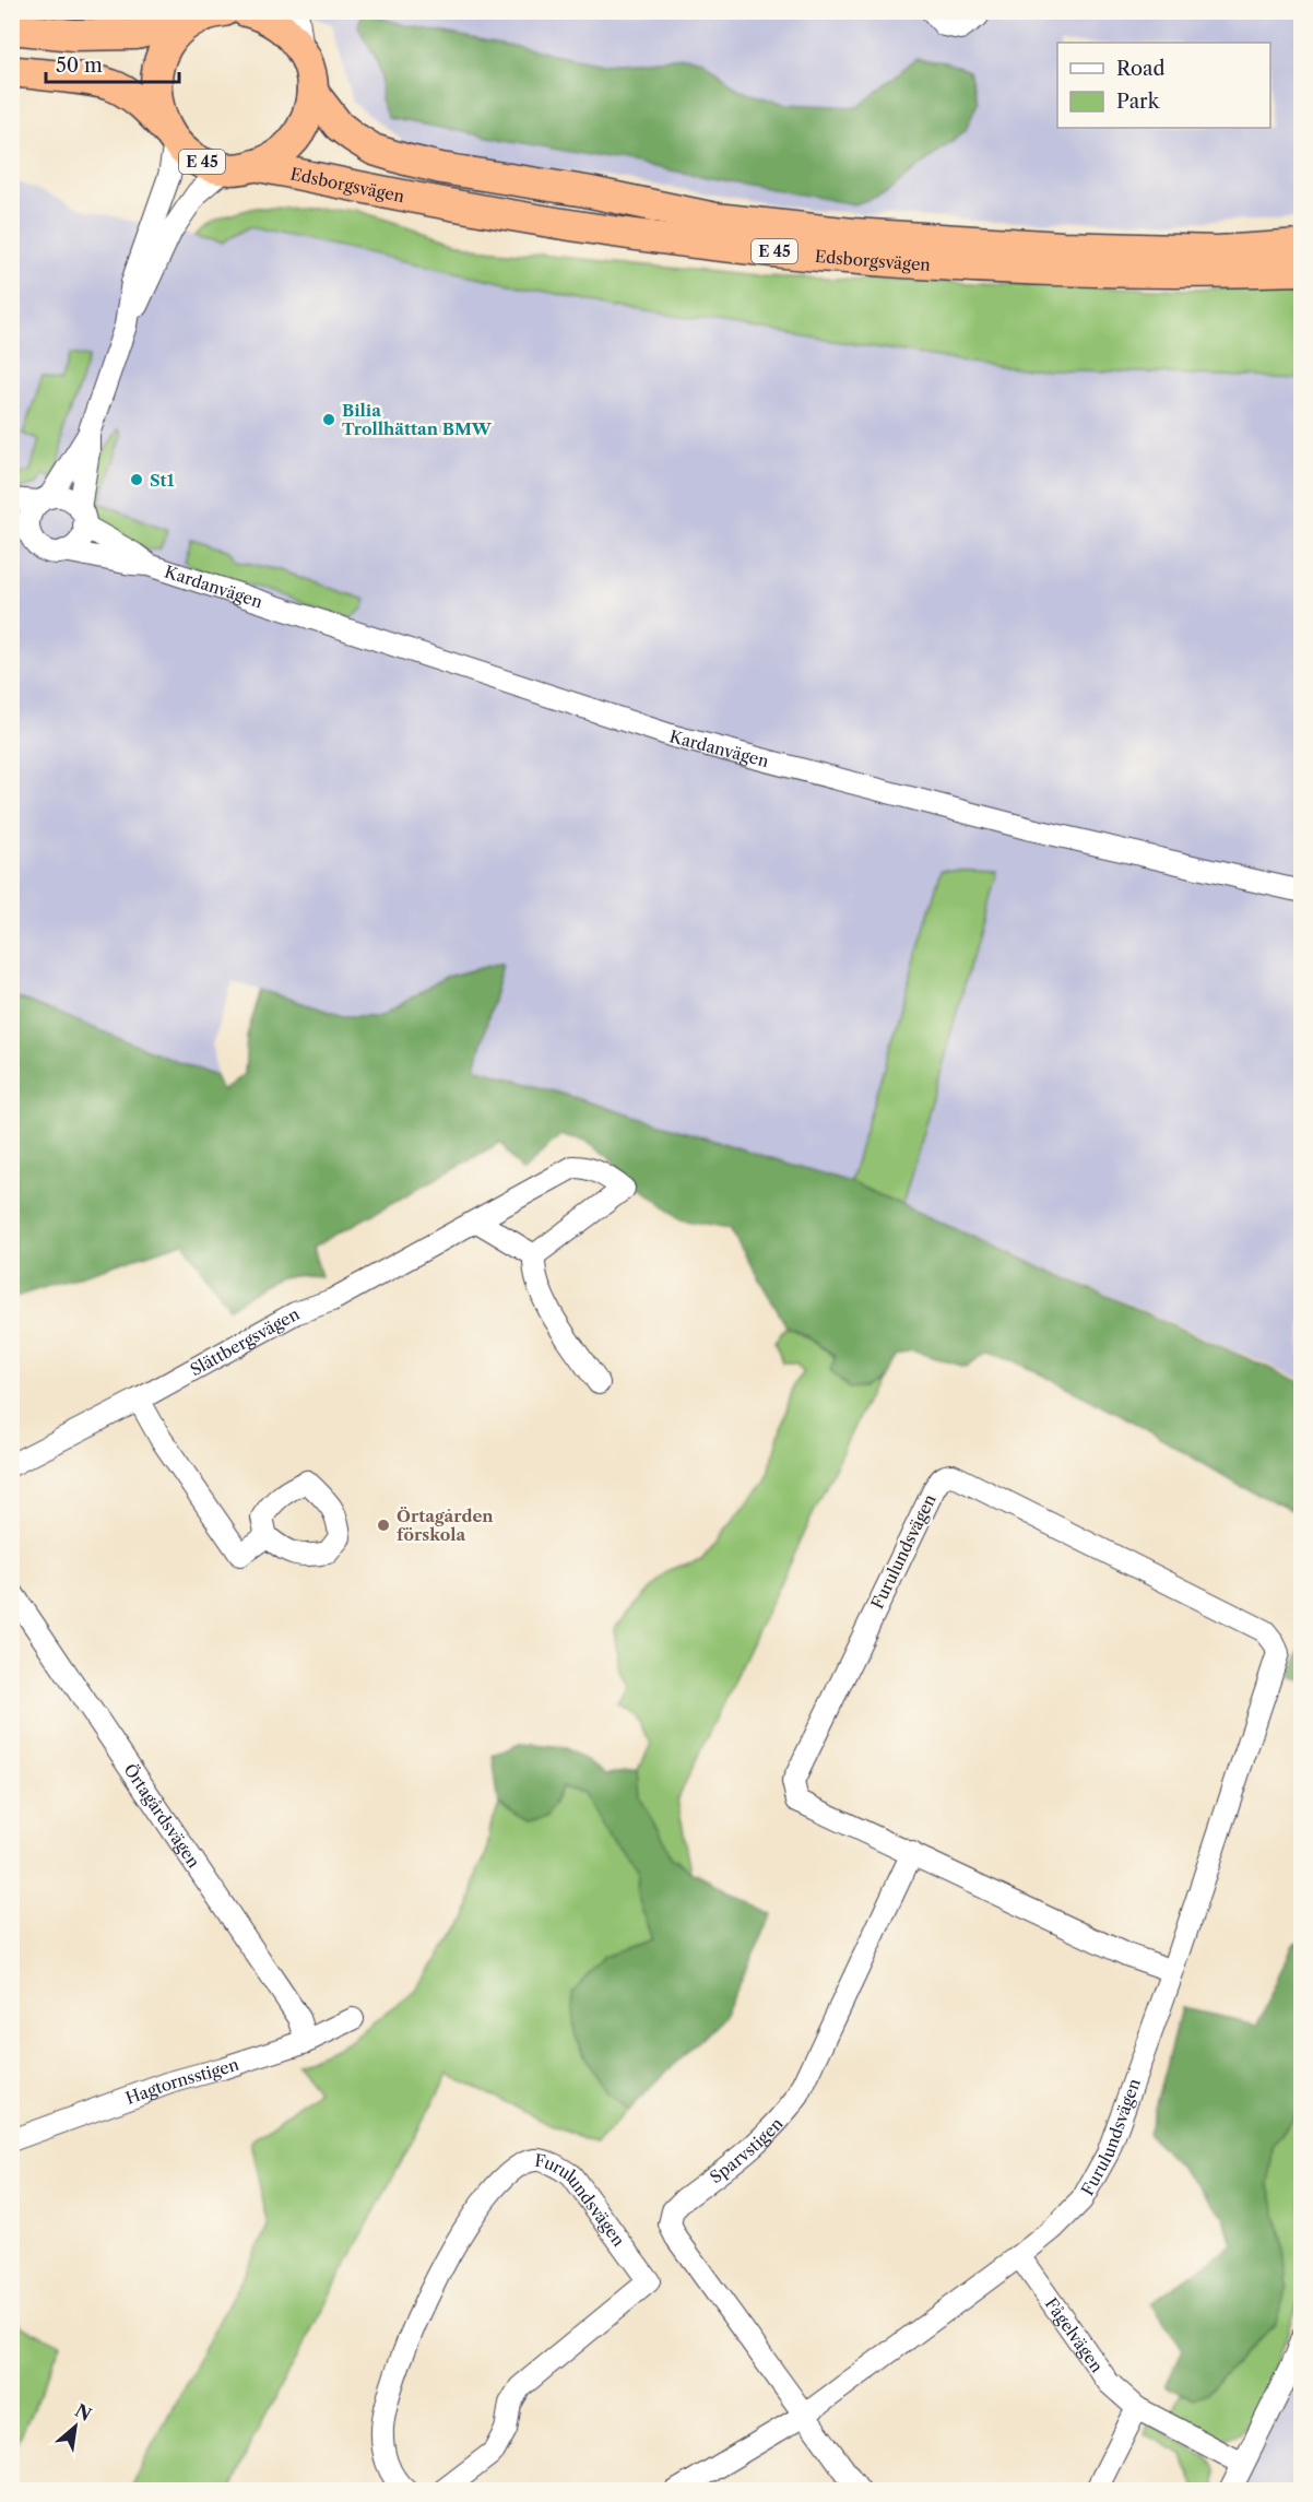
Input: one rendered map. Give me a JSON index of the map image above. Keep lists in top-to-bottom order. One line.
{"streets":{"highway":["E 45","Edsborgsvägen"],"street":["Kardanvägen","Slättbergsvägen","Furulundsvägen","Örtagårdsvägen","Hagtornsstigen","Sparvstigen","Fågelvägen"]},"crossings":[["E 45","Edsborgsvägen"],["Furulundsvägen","Sparvstigen"],["Furulundsvägen","Fågelvägen"],["Örtagårdsvägen","Hagtornsstigen"]],"places":["Bilia Trollhättan BMW","St1","Örtagården förskola"],"legend":["Road","Park"],"scale_bar":"50 m","north":"top right"}
